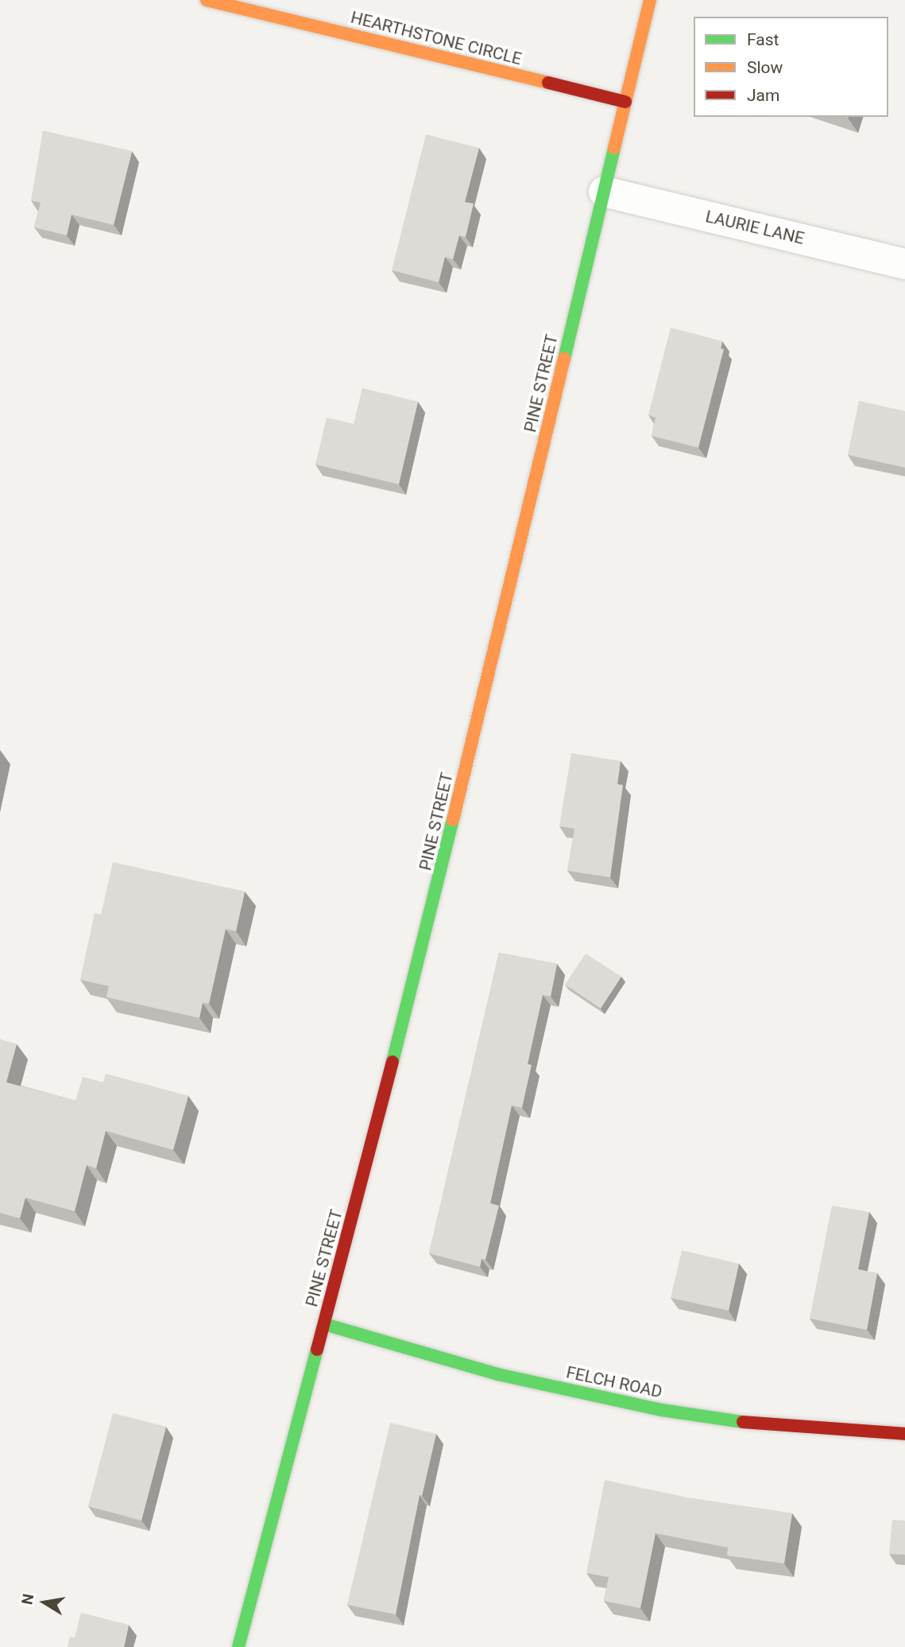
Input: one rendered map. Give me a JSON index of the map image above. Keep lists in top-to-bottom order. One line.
{"streets":{"main road":["HEARTHSTONE CIRCLE","PINE STREET","FELCH ROAD"],"street":["LAURIE LANE"]},"crossings":[["HEARTHSTONE CIRCLE","PINE STREET"],["LAURIE LANE","PINE STREET"],["PINE STREET","FELCH ROAD"]],"legend":["Fast","Slow","Jam"],"north":"left"}
